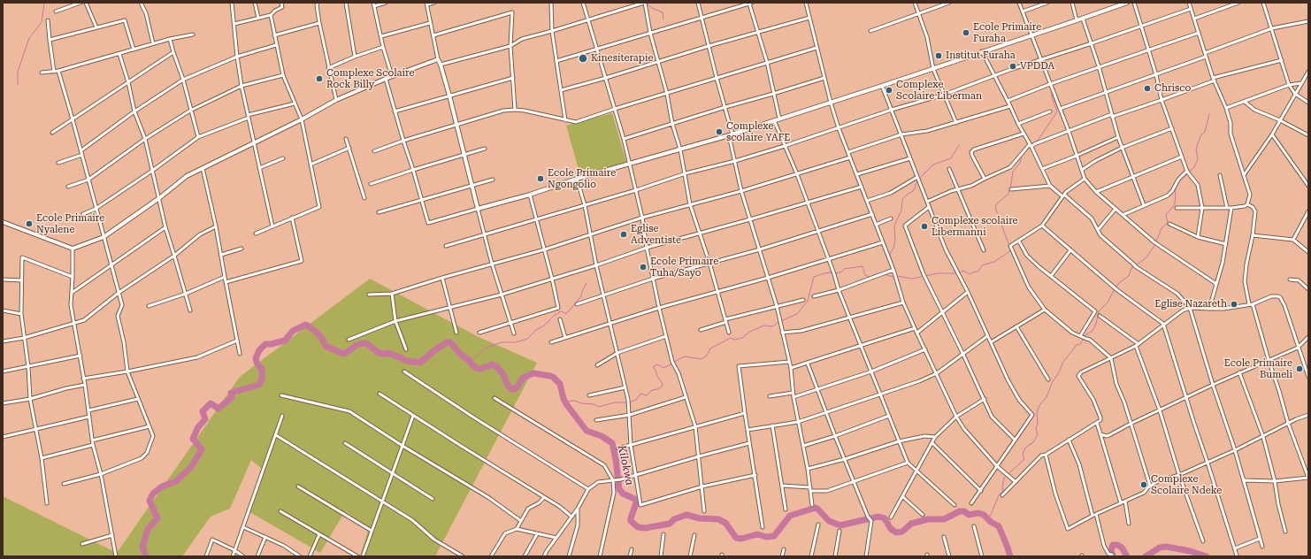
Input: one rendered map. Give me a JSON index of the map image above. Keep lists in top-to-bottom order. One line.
{"water":["Kilokwa"],"places":["Ecole Primaire Furaha","Institut Furaha","Kinesiterapie","VPDDA","Complexe Scolaire Rock Billy","Chrisco","Complexe Scolaire Liberman","Complexe scolaire YAFE","Ecole Primaire Ngongolio","Ecole Primaire Nyalene","Complexe scolaire Libermanni","Eglise Adventiste","Ecole Primaire Tuha/Sayo","Eglise Nazareth","Ecole Primaire Bumeli","Complexe Scolaire Ndeke"]}
